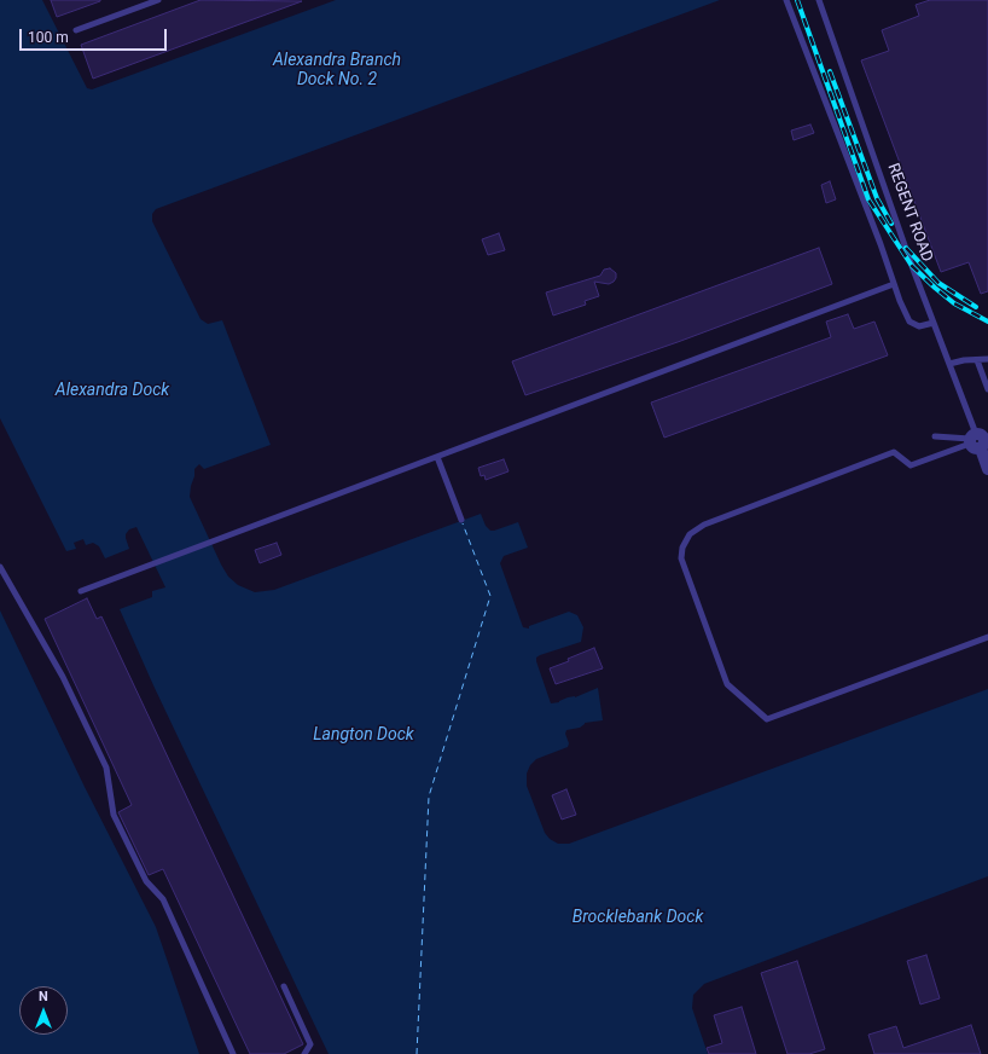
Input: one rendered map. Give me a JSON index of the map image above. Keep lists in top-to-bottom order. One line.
{"streets":{"street":["REGENT ROAD"]},"water":["Alexandra Branch Dock No. 2","Alexandra Dock","Langton Dock","Brocklebank Dock"],"scale_bar":"100 m","north":"top"}
